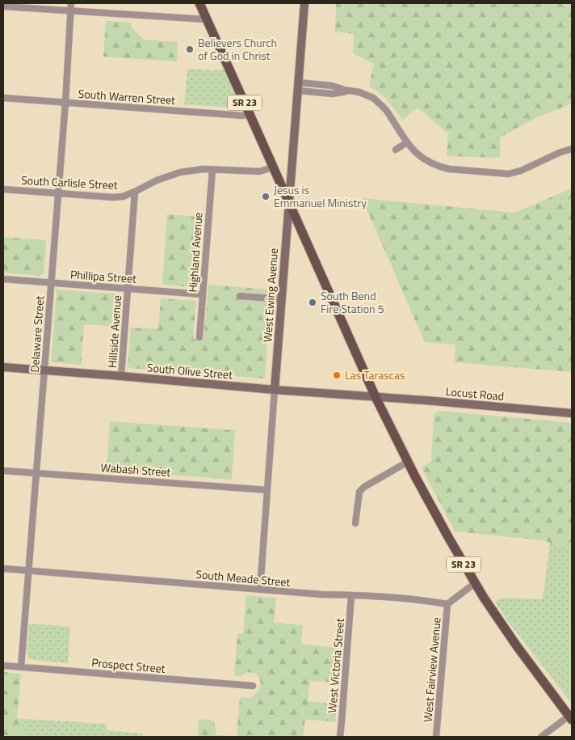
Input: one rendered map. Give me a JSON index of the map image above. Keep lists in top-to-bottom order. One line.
{"streets":{"main road":["SR 23"],"street":["South Warren Street","South Carlisle Street","Highland Avenue","Phillipa Street","West Ewing Avenue","Hillside Avenue","Delaware Street","South Olive Street","Locust Road","Wabash Street","South Meade Street","Prospect Street","West Victoria Street","West Fairview Avenue"]},"crossings":[["South Warren Street","SR 23"],["South Warren Street","Delaware Street"],["SR 23","South Carlisle Street"],["SR 23","West Ewing Avenue"],["SR 23","South Olive Street"],["SR 23","Locust Road"],["South Carlisle Street","Highland Avenue"],["South Carlisle Street","Hillside Avenue"],["South Carlisle Street","Delaware Street"],["Highland Avenue","Phillipa Street"],["Phillipa Street","Hillside Avenue"],["Phillipa Street","Delaware Street"],["West Ewing Avenue","South Olive Street"],["West Ewing Avenue","Wabash Street"],["West Ewing Avenue","South Meade Street"],["Hillside Avenue","South Olive Street"],["Delaware Street","South Olive Street"],["Delaware Street","Wabash Street"],["Delaware Street","South Meade Street"],["Delaware Street","Prospect Street"],["South Olive Street","Locust Road"],["South Meade Street","West Victoria Street"],["South Meade Street","West Fairview Avenue"]],"places":["Believers Church of God in Christ","Jesus is Emmanuel Ministry","South Bend Fire Station 5","Las Tarascas"]}
